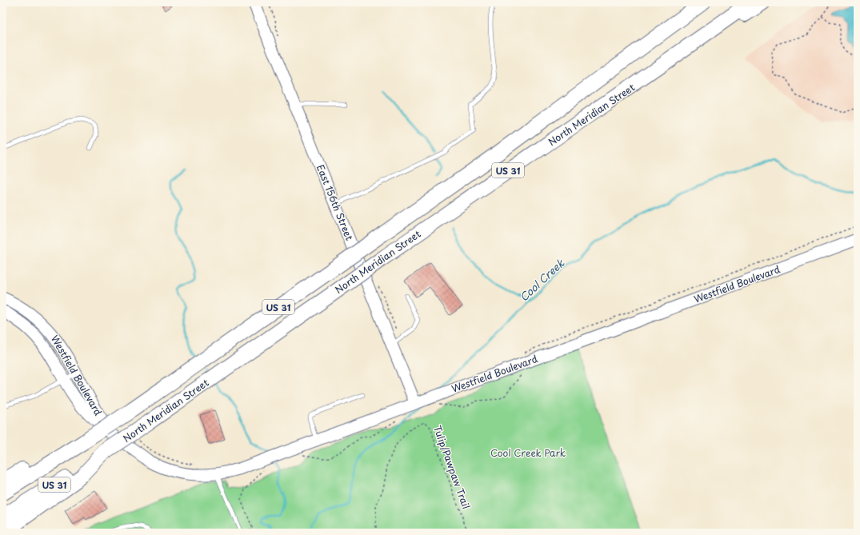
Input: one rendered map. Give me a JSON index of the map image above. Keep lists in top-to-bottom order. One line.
{"streets":{"highway":["North Meridian Street","US 31"],"street":["East 156th Street","Westfield Boulevard"],"path":["Tulip/Pawpaw Trail"]},"crossings":[["East 156th Street","Westfield Boulevard"]],"water":["Cool Creek"],"parks":["Cool Creek Park"]}
